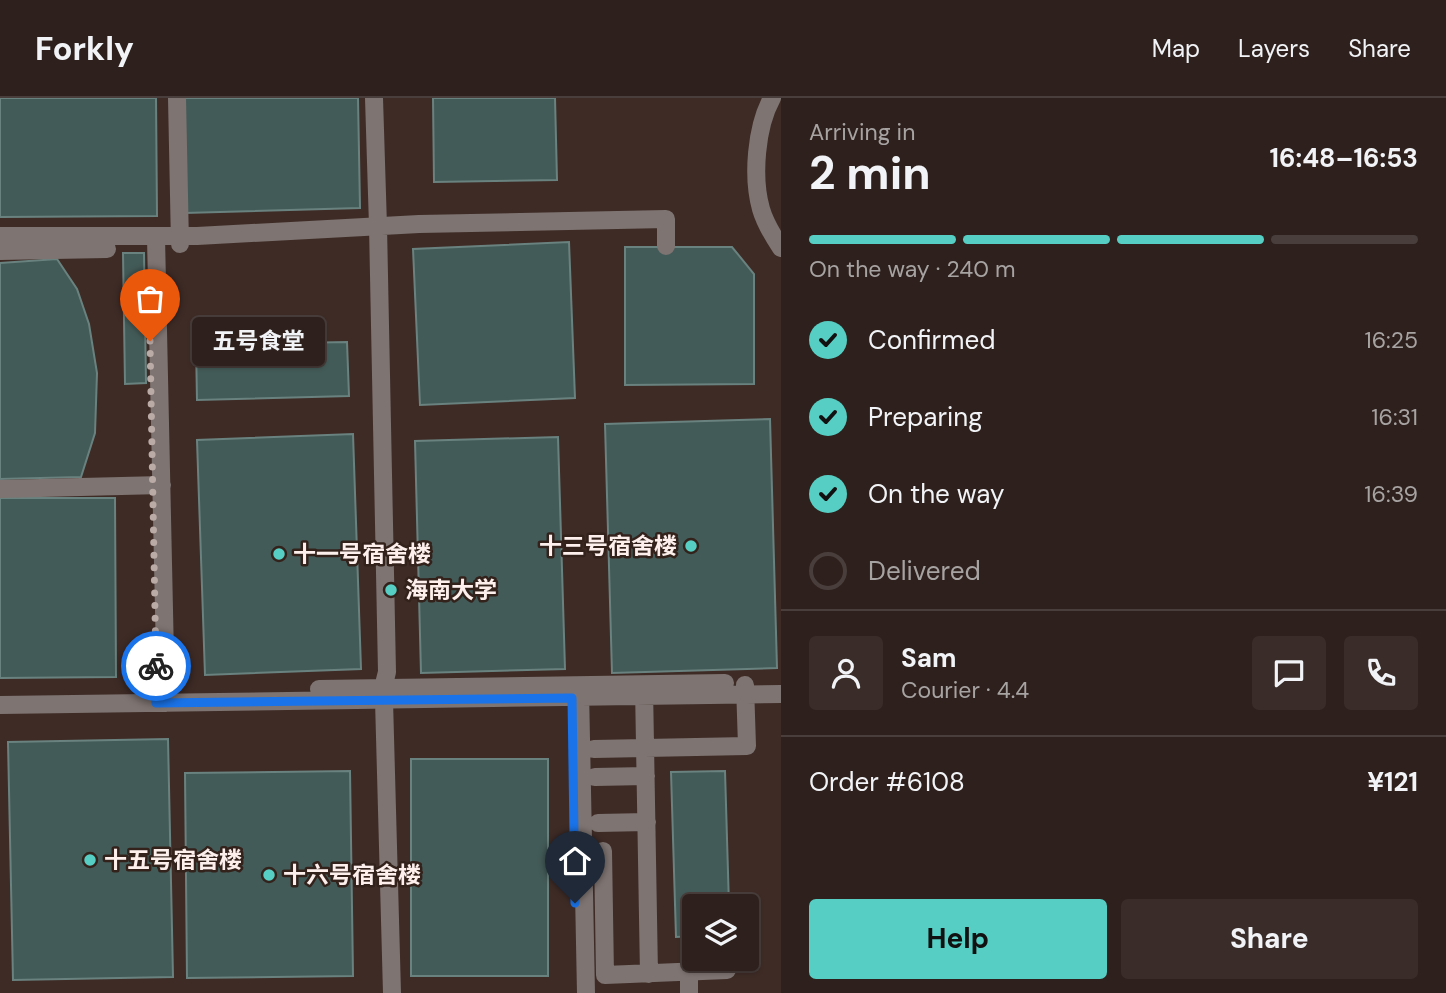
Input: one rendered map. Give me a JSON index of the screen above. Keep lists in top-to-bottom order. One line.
{"places":["五号食堂","十三号宿舍楼","十一号宿舍楼","海南大学","十五号宿舍楼","十六号宿舍楼"],"page":{"header":"Forkly","nav":["Map","Layers","Share"],"heading":["2 min","Arriving in","16:48–16:53"],"panel":["Sam","Courier · 4.4","Order #6108","¥121"],"bar":"On the way · 240 m","list":[["Confirmed","16:25"],["Preparing","16:31"],["On the way","16:39"],"Delivered"],"bubble":"五号食堂","buttons":["Help","Share"]}}
